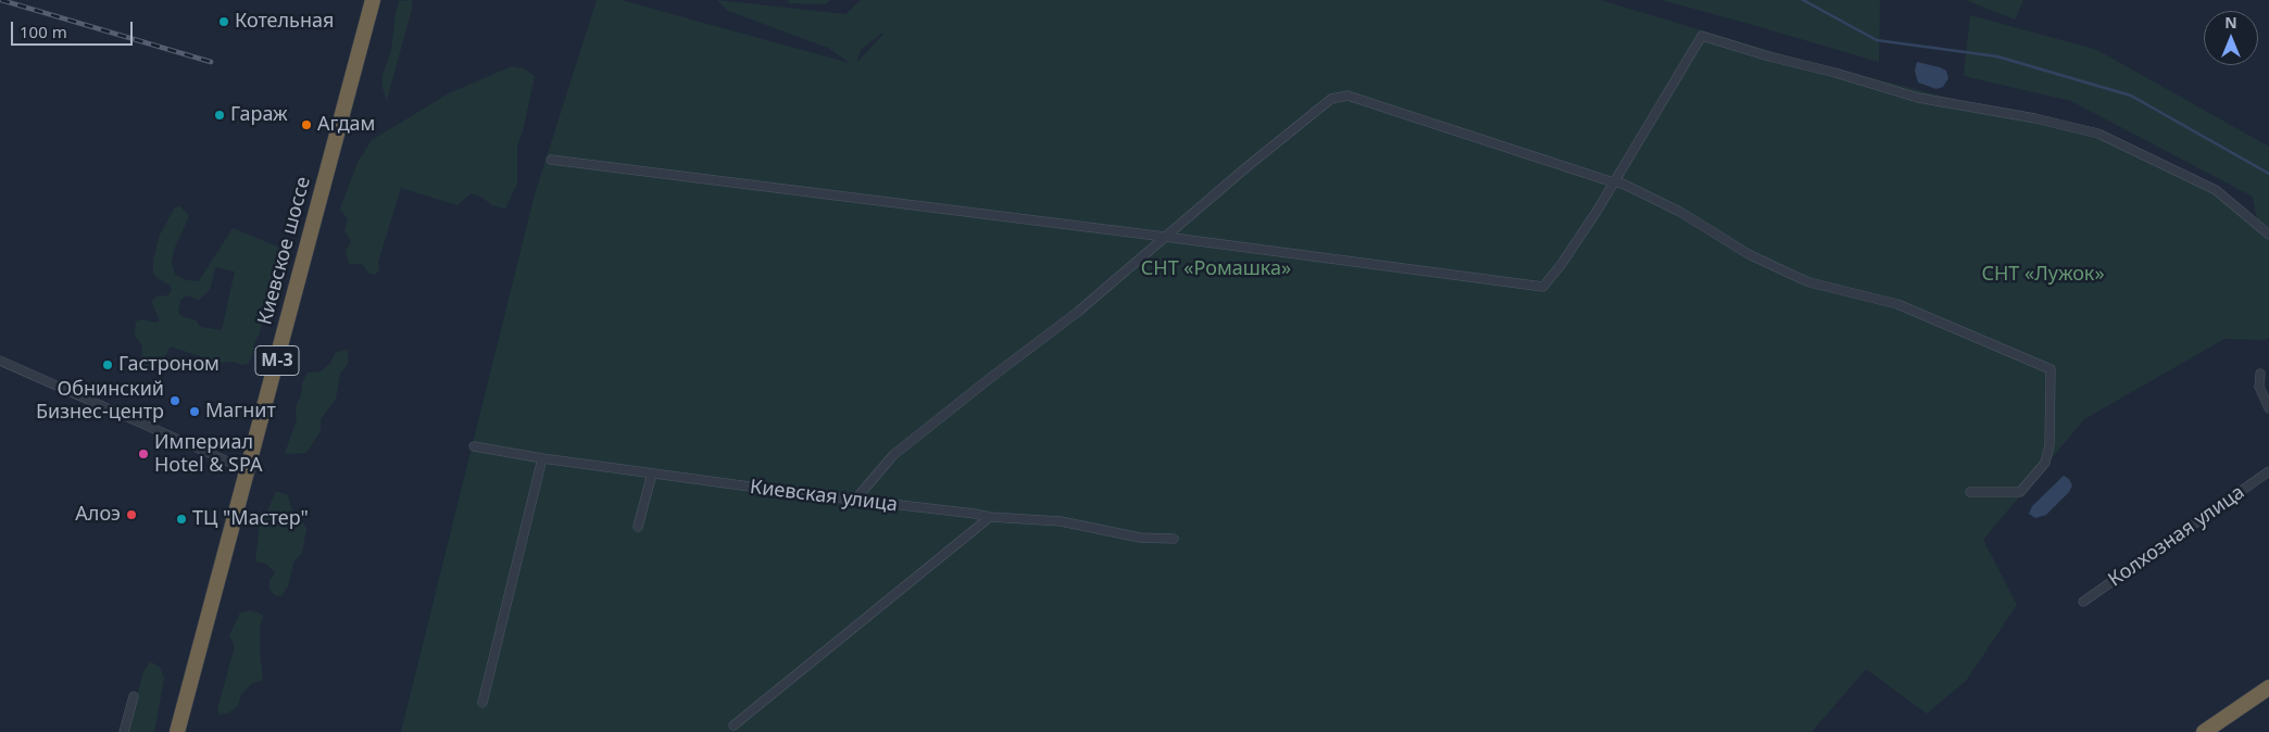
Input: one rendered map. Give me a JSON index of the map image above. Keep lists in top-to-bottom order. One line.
{"streets":{"highway":["Киевское шоссе","М-3"],"street":["Киевская улица","Колхозная улица"]},"parks":["СНТ «Ромашка»","СНТ «Лужок»"],"places":["Котельная","Гараж","Агдам","Гастроном","Обнинский Бизнес-центр","Магнит","Империал Hotel & SPA","Алоэ","ТЦ \"Мастер\""],"scale_bar":"100 m","north":"top"}
